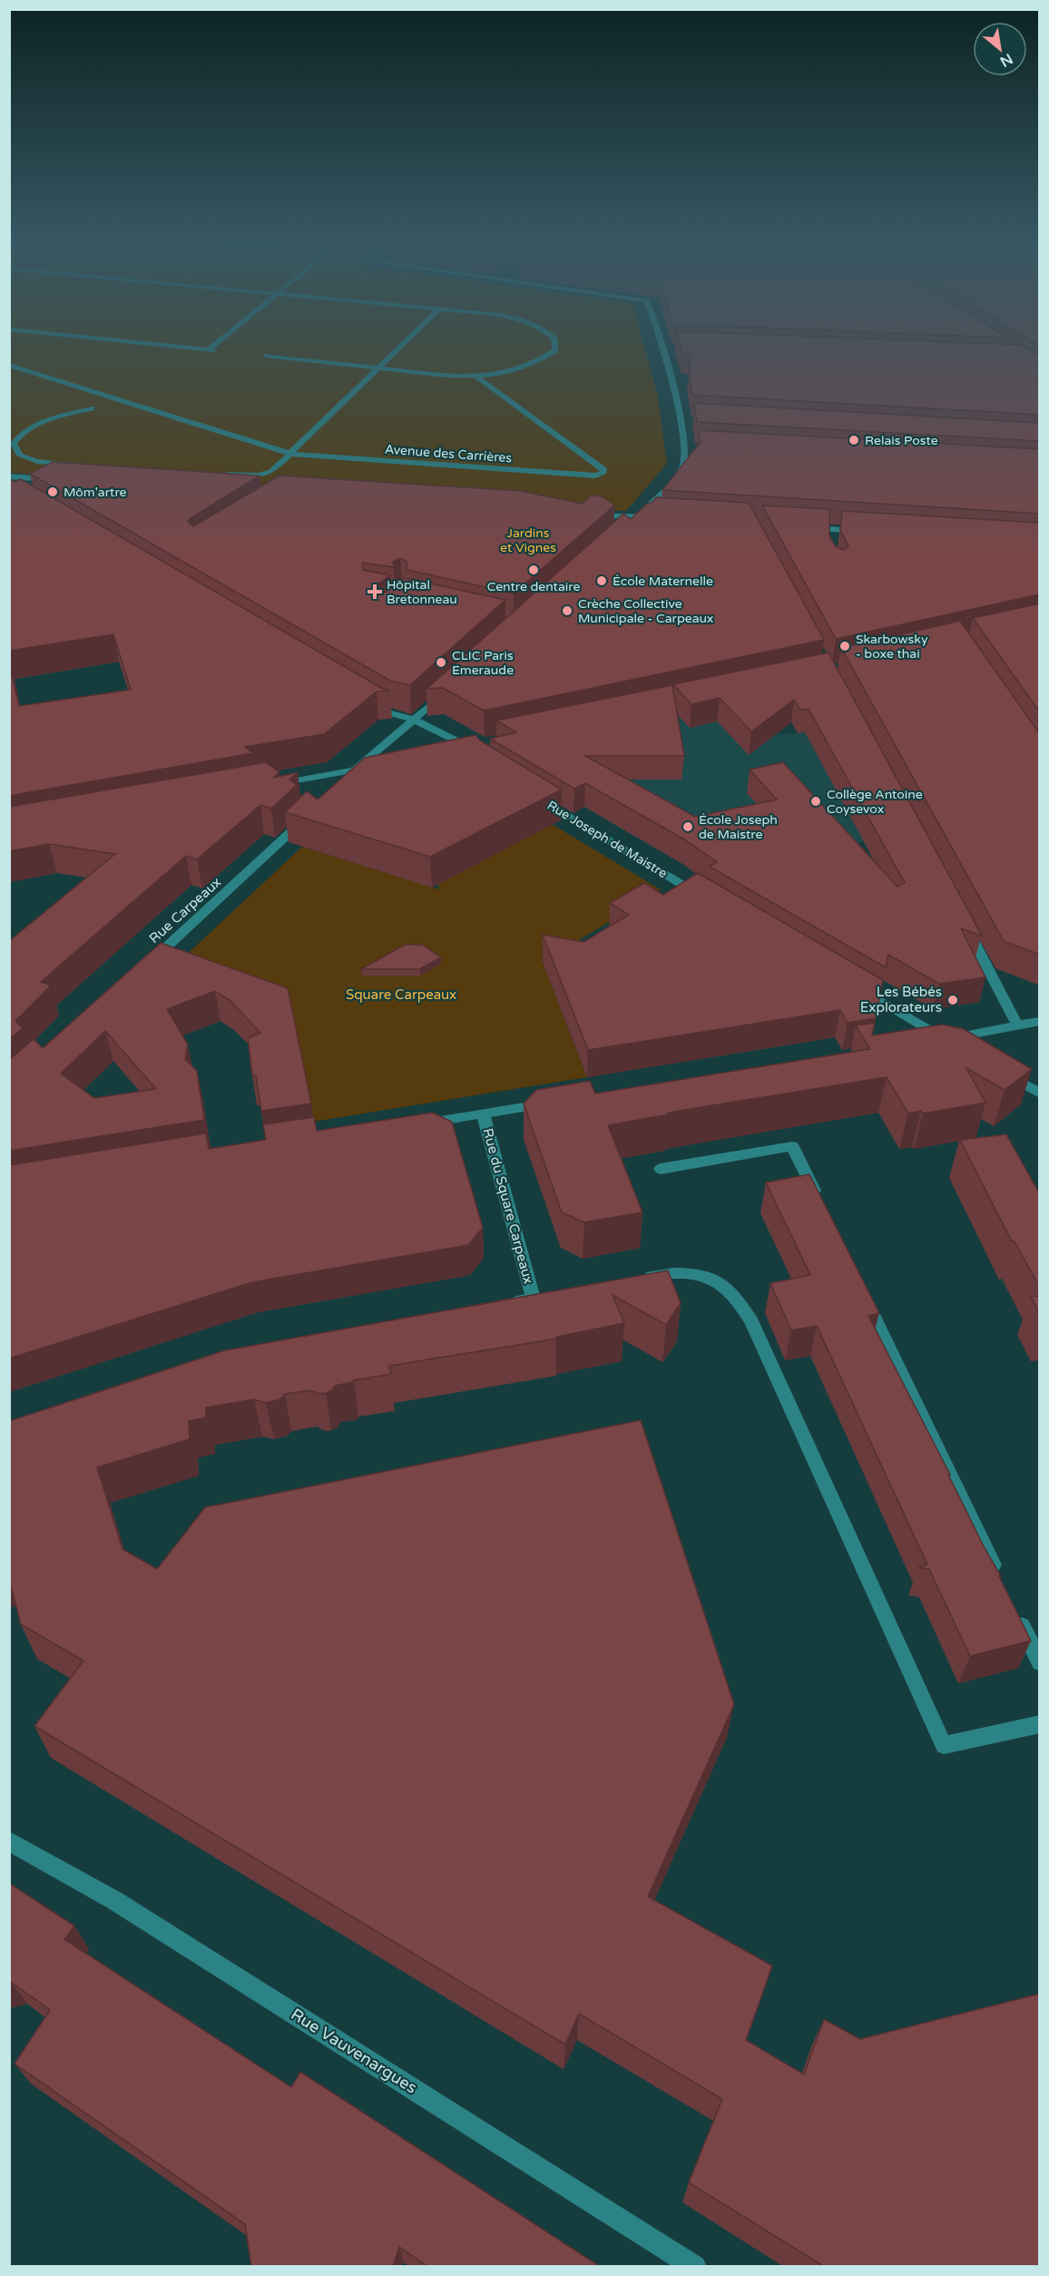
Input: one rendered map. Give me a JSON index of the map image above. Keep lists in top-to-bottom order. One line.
{"streets":{"street":["Avenue des Carrières","Rue Joseph de Maistre","Rue Carpeaux","Rue du Square Carpeaux","Rue Vauvenargues"]},"parks":["Jardins et Vignes","Square Carpeaux"],"places":{"other":["Relais Poste","Môm'artre","Centre dentaire","École Maternelle","Crèche Collective Municipale - Carpeaux","Skarbowsky - boxe thai","CLIC Paris Emeraude","Collège Antoine Coysevox","École Joseph de Maistre","Les Bébés Explorateurs"],"health":["Hôpital Bretonneau"]},"north":"bottom right"}
